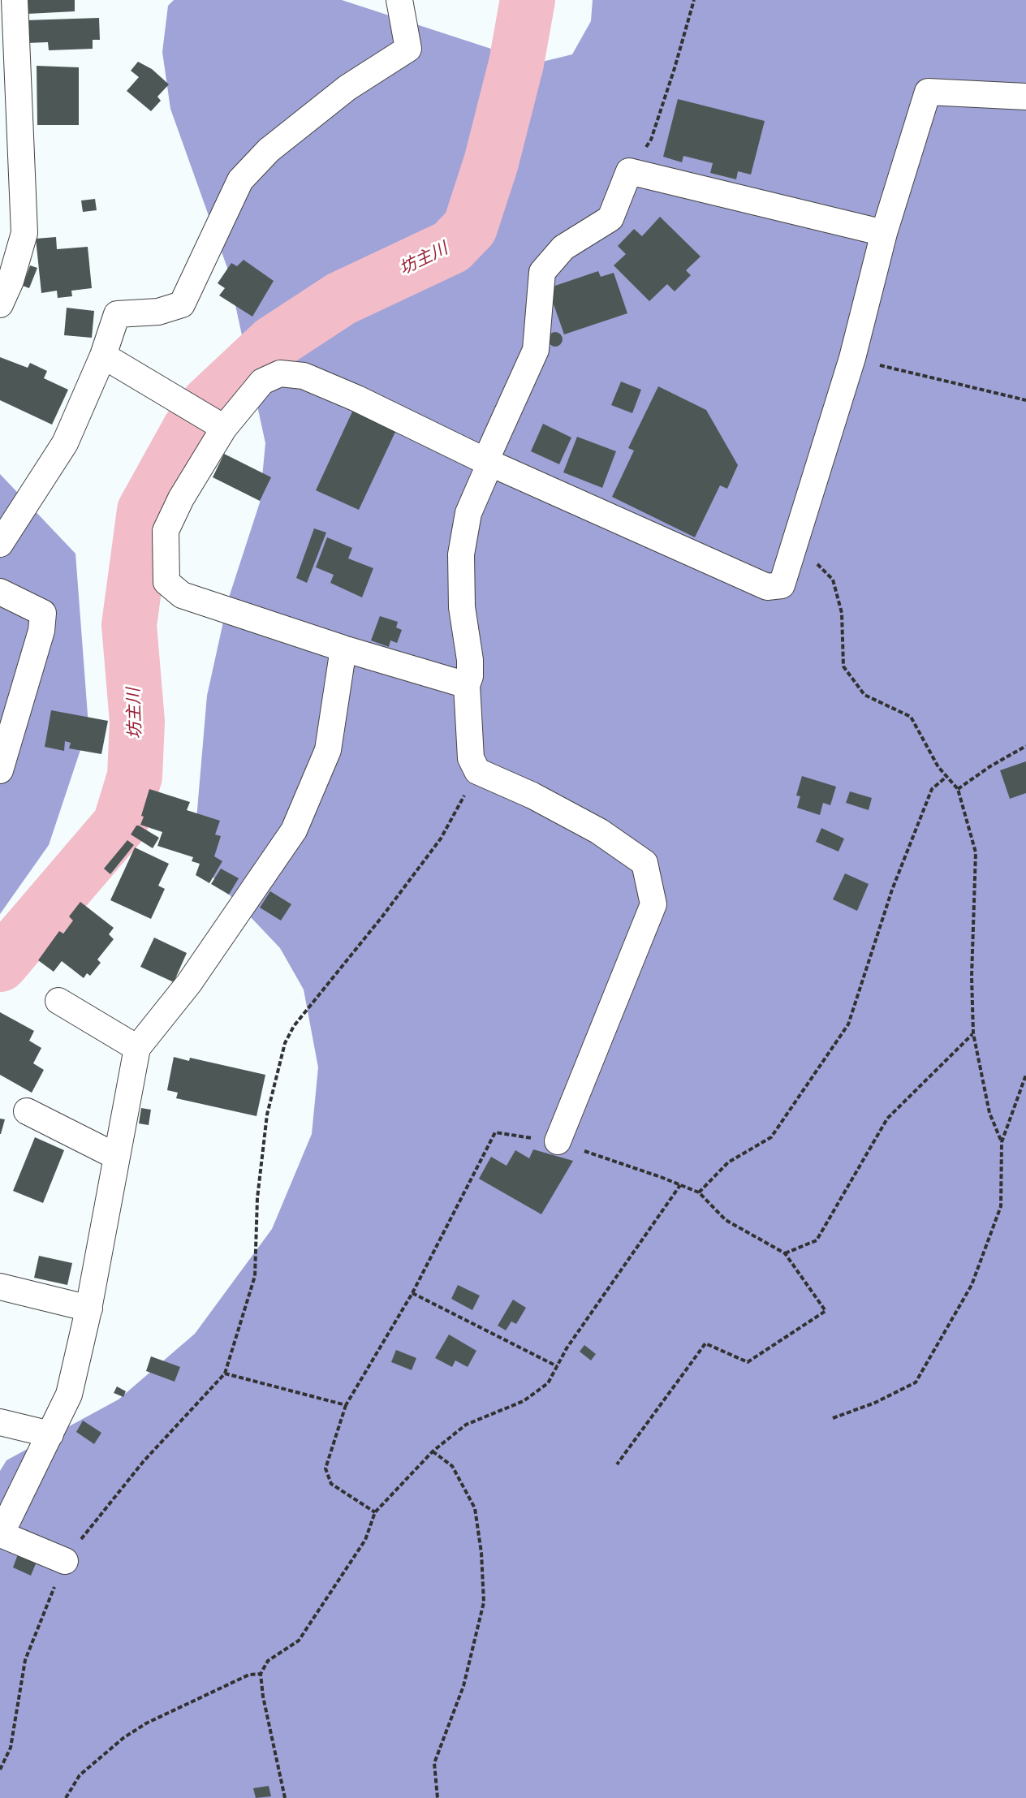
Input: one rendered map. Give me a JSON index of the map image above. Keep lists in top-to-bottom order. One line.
{"water":["坊主川"]}
